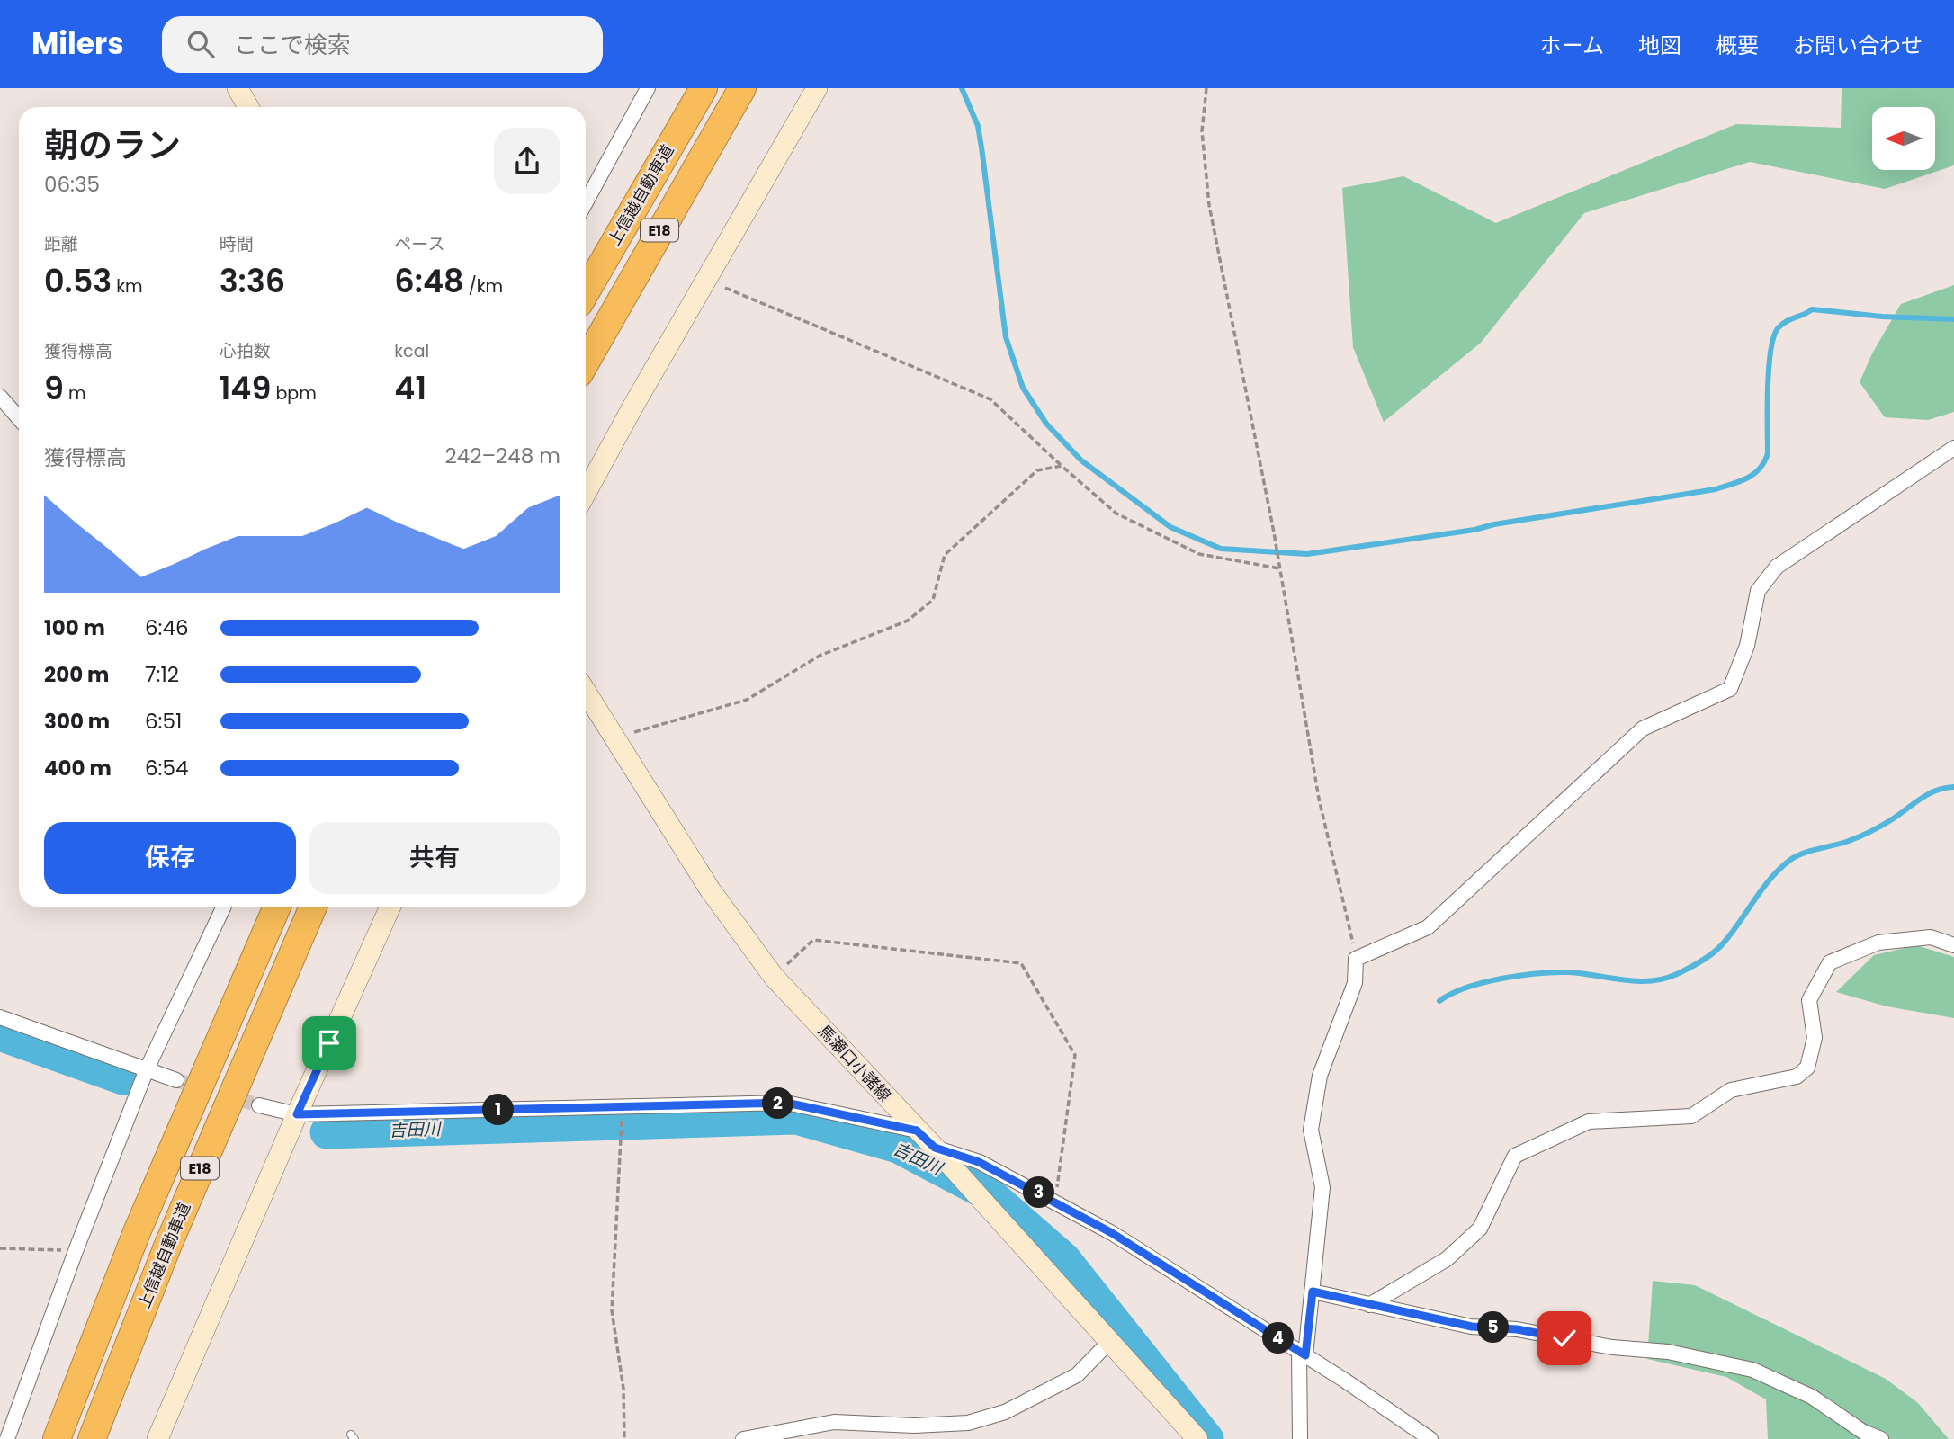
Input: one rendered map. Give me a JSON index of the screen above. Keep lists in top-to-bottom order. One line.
{"streets":{"highway":["上信越自動車道","E18"],"street":["馬瀬口小諸線"]},"water":["吉田川"],"north":"left","page":{"header":"Milers","search":"ここで検索","nav":["ホーム","地図","概要","お問い合わせ"],"heading":["朝のラン","06:35"],"stats":[["距離","0.53 km"],["時間","3:36"],["ペース","6:48 /km"],["獲得標高","9 m"],["心拍数","149 bpm"],["kcal","41"]],"chart":["獲得標高","242–248 m"],"list":[{"name":"100 m","note":"6:46"},{"name":"200 m","note":"7:12"},{"name":"300 m","note":"6:51"},{"name":"400 m","note":"6:54"}],"buttons":["保存","共有"],"pins":["2","1","3","5","4"]}}
